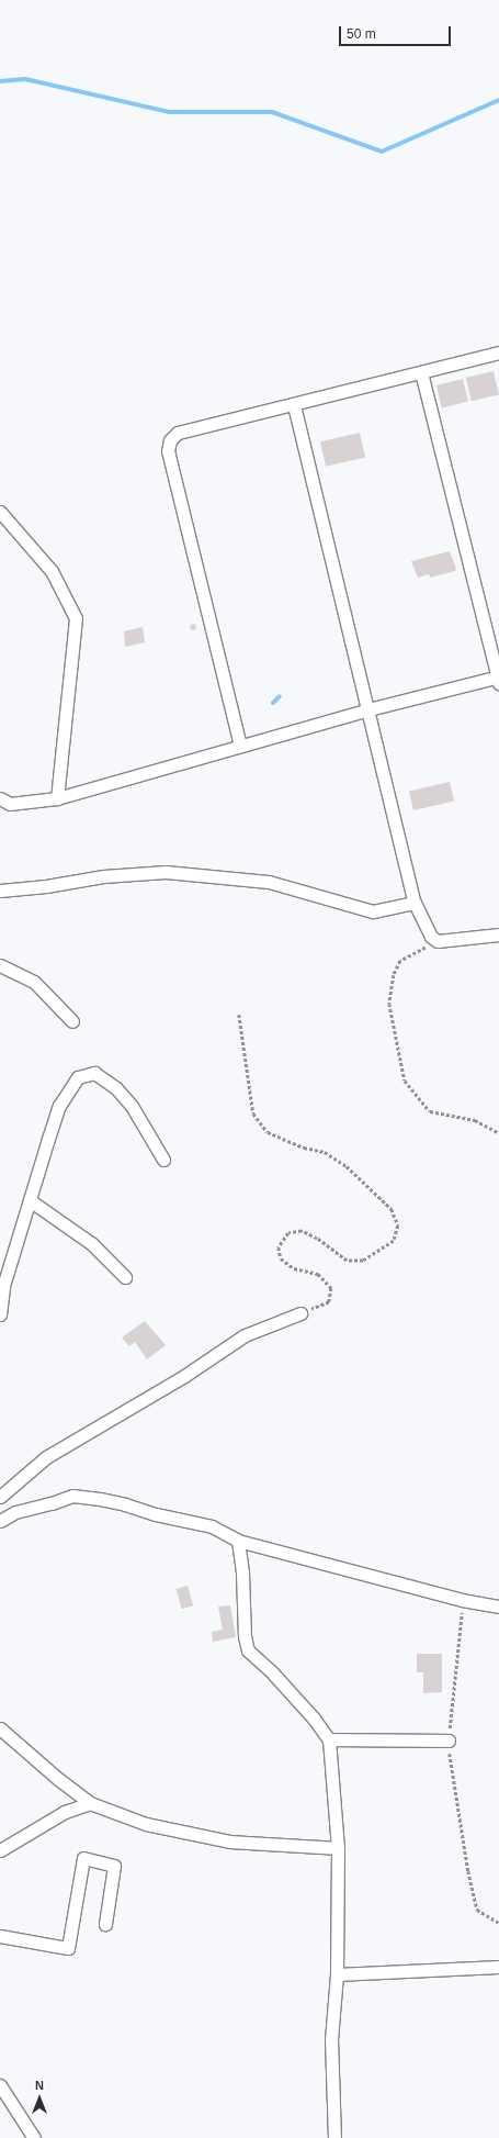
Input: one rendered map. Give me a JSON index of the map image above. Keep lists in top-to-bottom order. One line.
{"scale_bar":"50 m","north":"top"}
